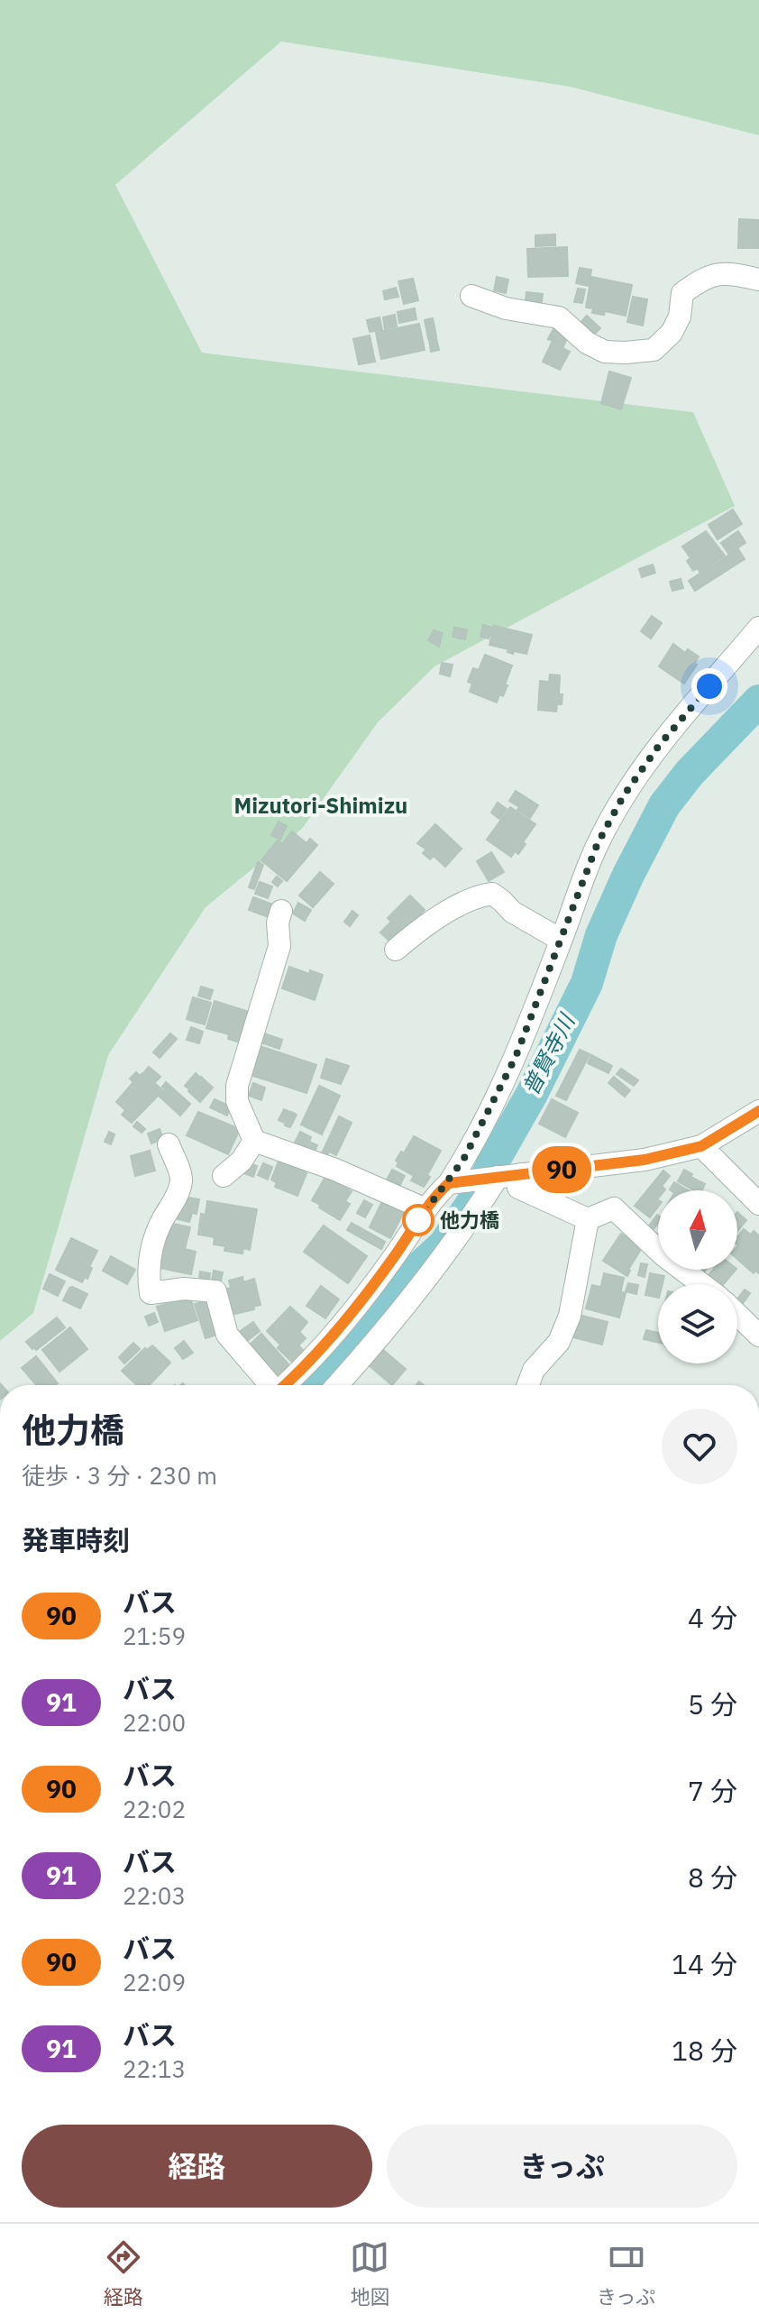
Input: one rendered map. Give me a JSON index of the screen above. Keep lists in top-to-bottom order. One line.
{"districts":["Mizutori-Shimizu"],"water":["普賢寺川"],"places":["他力橋"],"lines":["bus line 90"],"north":"top","page":{"on_map":"90","heading":[["他力橋","徒歩 · 3 分 · 230 m"],"発車時刻"],"list":[{"mark":"90","name":"バス","note":"21:59","value":"4 分"},{"mark":"91","name":"バス","note":"22:00","value":"5 分"},{"mark":"90","name":"バス","note":"22:02","value":"7 分"},{"mark":"91","name":"バス","note":"22:03","value":"8 分"},{"mark":"90","name":"バス","note":"22:09","value":"14 分"},{"mark":"91","name":"バス","note":"22:13","value":"18 分"}],"buttons":["経路","きっぷ"],"tabs":["経路","地図","きっぷ"]}}
